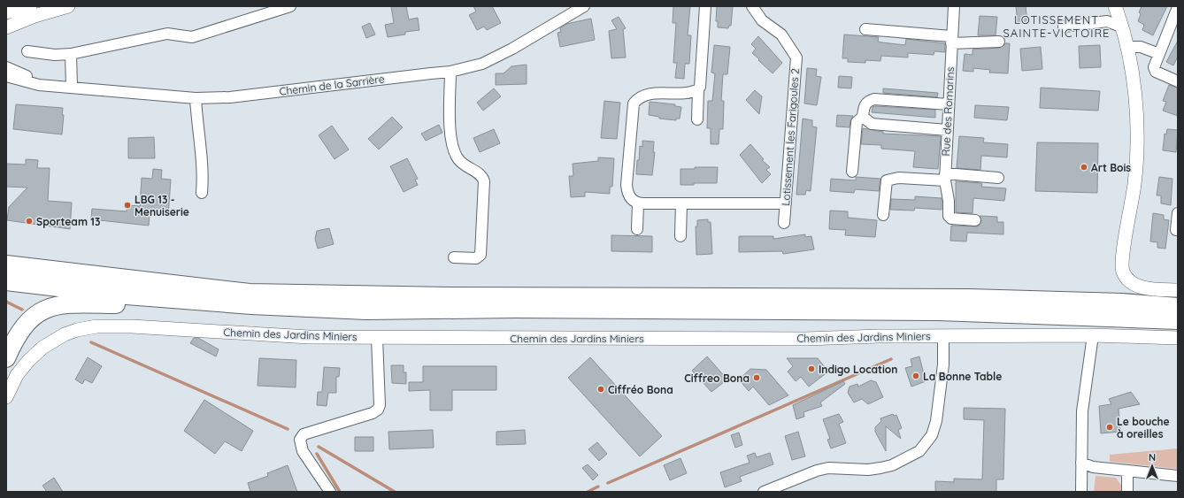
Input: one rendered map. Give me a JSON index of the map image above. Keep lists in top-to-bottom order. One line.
{"streets":{"street":["Chemin de la Sarrière","Rue des Romarins","Lotissement les Farigoules 2","Chemin des Jardins Miniers"]},"districts":["LOTISSEMENT SAINTE-VICTOIRE"],"places":["Art Bois","LBG 13 - Menuiserie","Sporteam 13","Indigo Location","La Bonne Table","Ciffreo Bona","Ciffréo Bona","Le bouche à oreilles"],"north":"top"}
